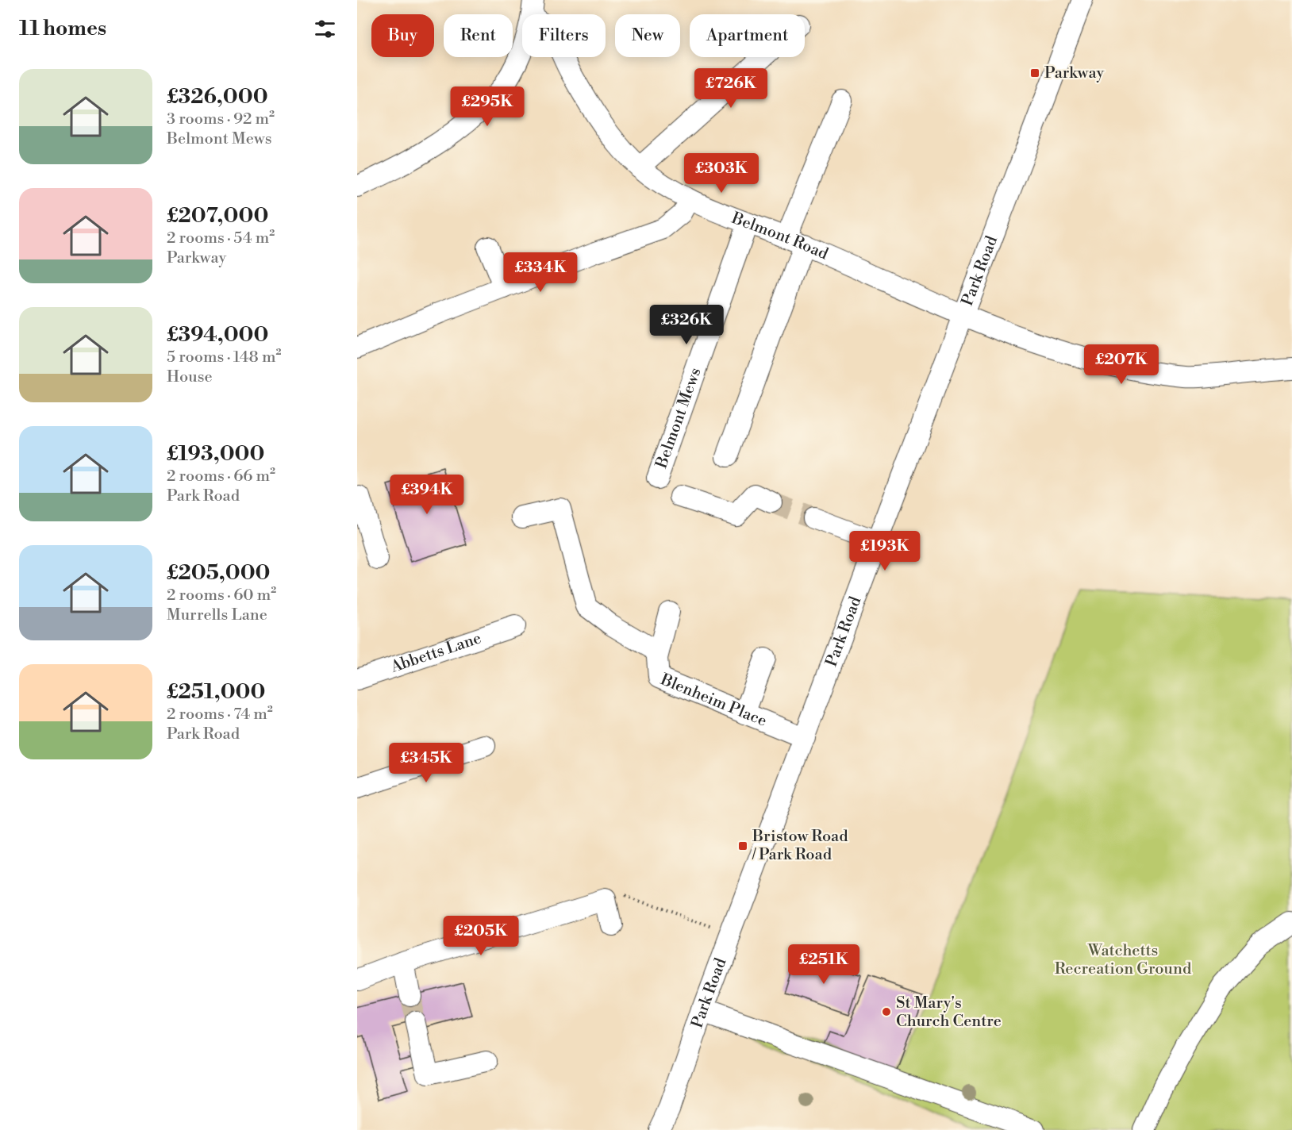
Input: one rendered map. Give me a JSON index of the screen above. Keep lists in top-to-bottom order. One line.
{"streets":{"street":["Belmont Road","Park Road","Belmont Mews","Abbetts Lane","Blenheim Place"]},"crossings":[["Belmont Road","Park Road"],["Belmont Road","Belmont Mews"],["Park Road","Blenheim Place"]],"parks":["Watchetts Recreation Ground"],"places":{"transit":["Parkway","Bristow Road / Park Road"],"other":["St Mary's Church Centre"]},"page":{"heading":"11 homes","chip":["Buy","Rent","Filters","New","Apartment"],"list":[{"name":"£326,000","note":"3 rooms · 92 m² · Belmont Mews"},{"name":"£207,000","note":"2 rooms · 54 m² · Parkway"},{"name":"£394,000","note":"5 rooms · 148 m² · House"},{"name":"£193,000","note":"2 rooms · 66 m² · Park Road"},{"name":"£205,000","note":"2 rooms · 60 m² · Murrells Lane"},{"name":"£251,000","note":"2 rooms · 74 m² · Park Road"}],"price":["£726K","£295K","£303K","£334K","£326K","£207K","£394K","£193K","£345K","£205K","£251K"]}}
